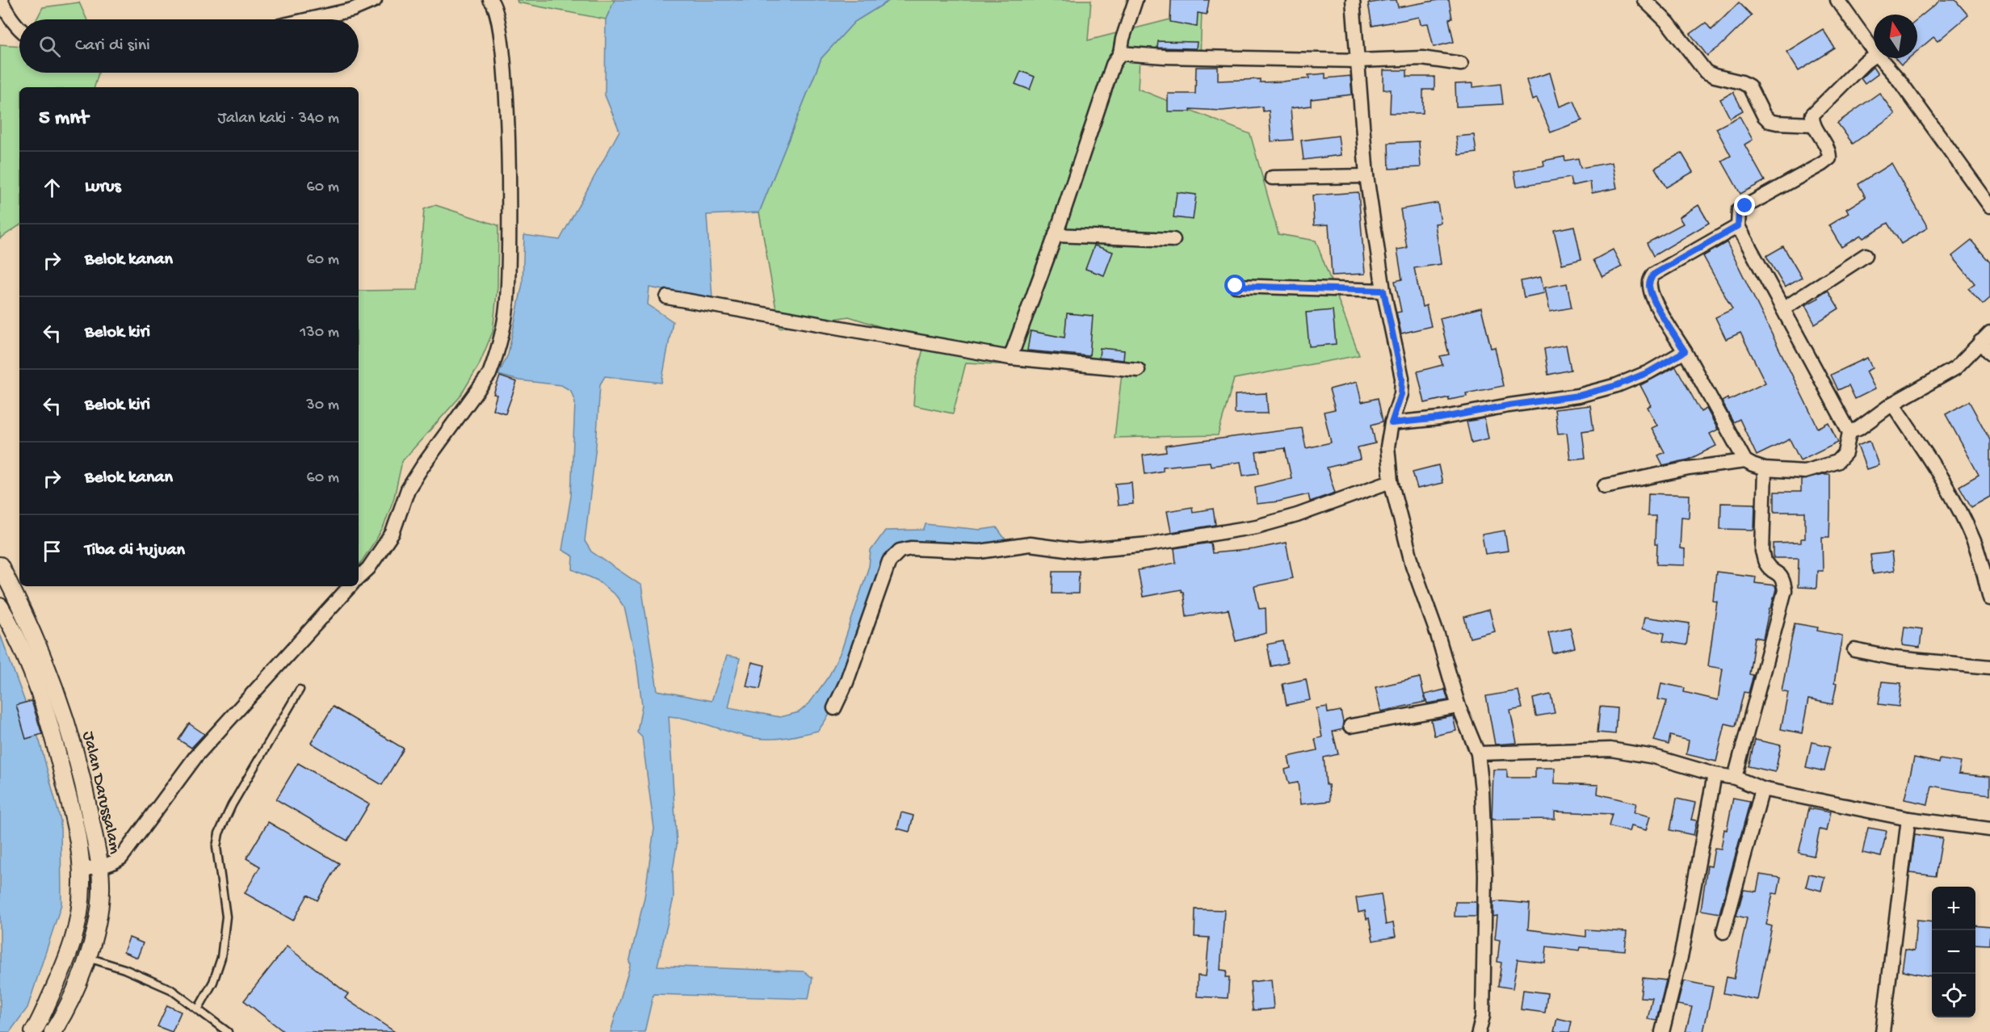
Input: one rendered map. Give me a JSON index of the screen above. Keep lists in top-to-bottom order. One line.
{"streets":{"street":["Jalan Darussalam"]},"north":"top","page":{"search":"Cari di sini","heading":["5 mnt","Jalan kaki · 340 m"],"list":[["Lurus","60 m"],["Belok kanan","60 m"],["Belok kiri","130 m"],["Belok kiri","30 m"],["Belok kanan","60 m"],"Tiba di tujuan"],"map_buttons":["+","−"]}}
